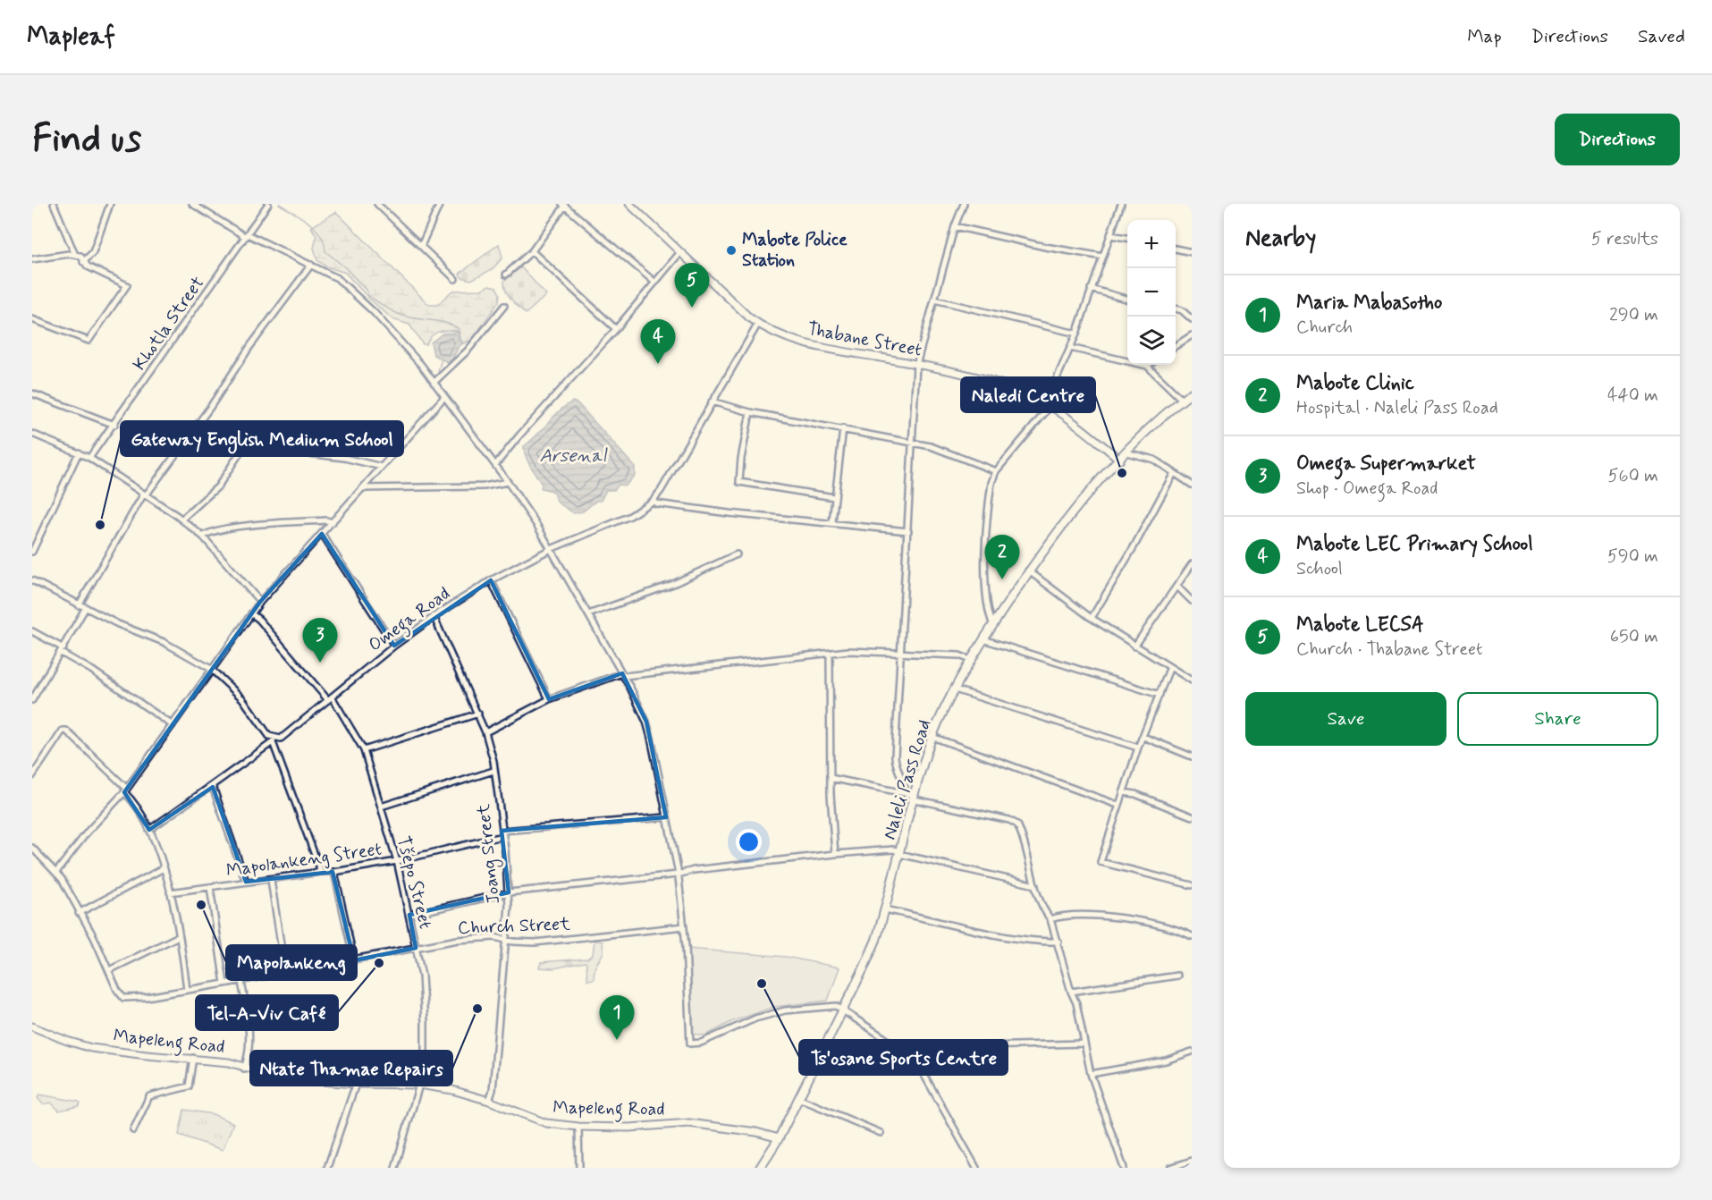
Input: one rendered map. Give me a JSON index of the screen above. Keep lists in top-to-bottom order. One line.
{"streets":{"main road":["Naleli Pass Road"],"street":["Khotla Street","Thabane Street","Omega Road","Joang Street","Mapolankeng Street","Tšepo Street","Church Street","Mapeleng Road"]},"crossings":[["Thabane Street","Omega Road"],["Thabane Street","Naleli Pass Road"],["Omega Road","Joang Street"],["Omega Road","Tšepo Street"],["Naleli Pass Road","Mapeleng Road"],["Joang Street","Mapolankeng Street"],["Joang Street","Church Street"],["Joang Street","Mapeleng Road"],["Mapolankeng Street","Tšepo Street"],["Tšepo Street","Church Street"],["Tšepo Street","Mapeleng Road"]],"water":["Arsenal"],"places":["Mabote Police Station","Naledi Centre","Gateway English Medium School","Mapolankeng","Tel-A-Viv Café","Ts'osane Sports Centre","Ntate Thamae Repairs"],"page":{"header":"Mapleaf","nav":["Map","Directions","Saved"],"buttons":["Directions",["Save","Share"]],"title":"Find us","heading":["Nearby","5 results"],"map_buttons":["+","−"],"pins":["5","4","2","3","1"],"list":[{"mark":"1","name":"Maria Mabasotho","note":"Church","value":"290 m"},{"mark":"2","name":"Mabote Clinic","note":"Hospital · Naleli Pass Road","value":"440 m"},{"mark":"3","name":"Omega Supermarket","note":"Shop · Omega Road","value":"560 m"},{"mark":"4","name":"Mabote LEC Primary School","note":"School","value":"590 m"},{"mark":"5","name":"Mabote LECSA","note":"Church · Thabane Street","value":"650 m"}]}}
